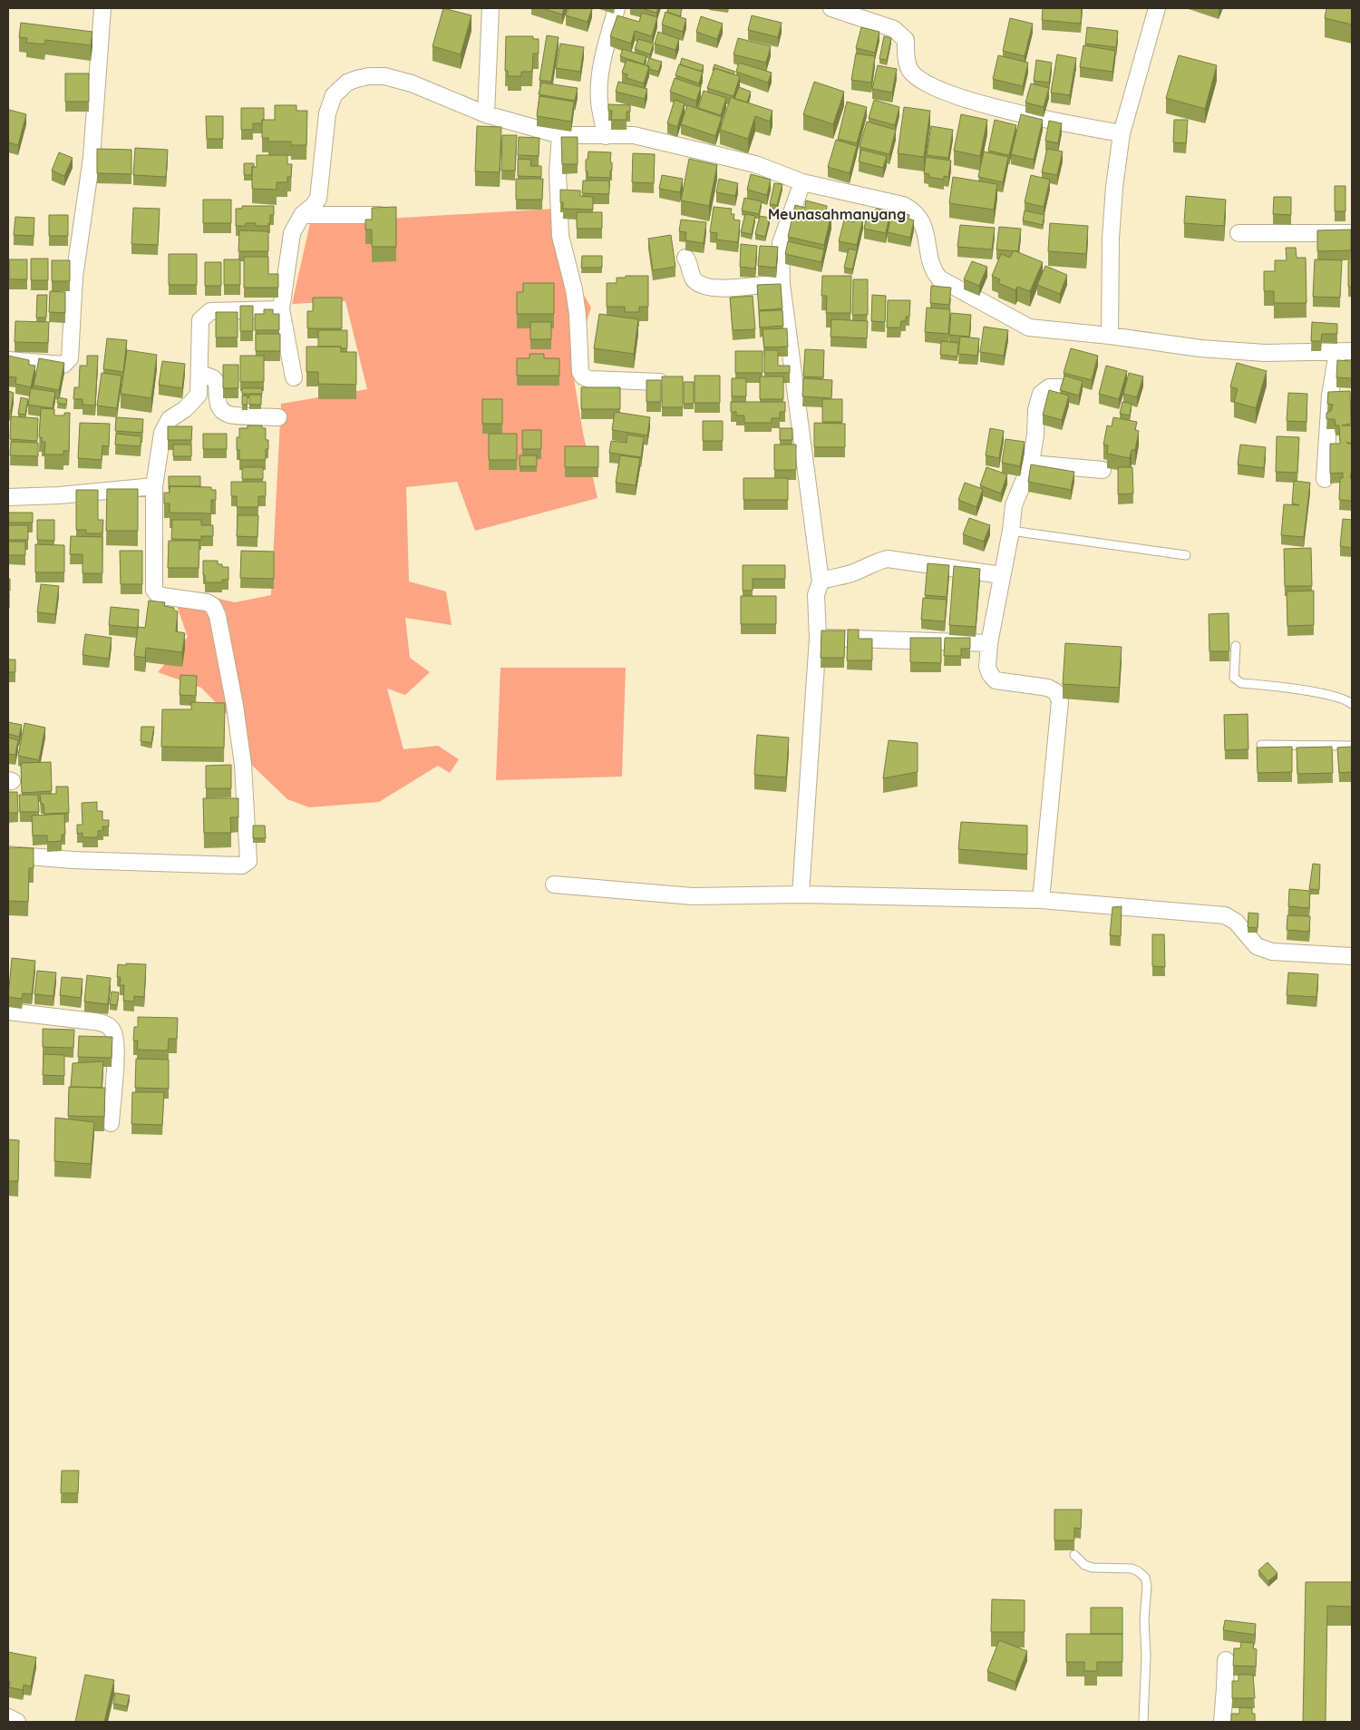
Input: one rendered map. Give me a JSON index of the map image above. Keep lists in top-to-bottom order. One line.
{"districts":["Meunasahmanyang"]}
